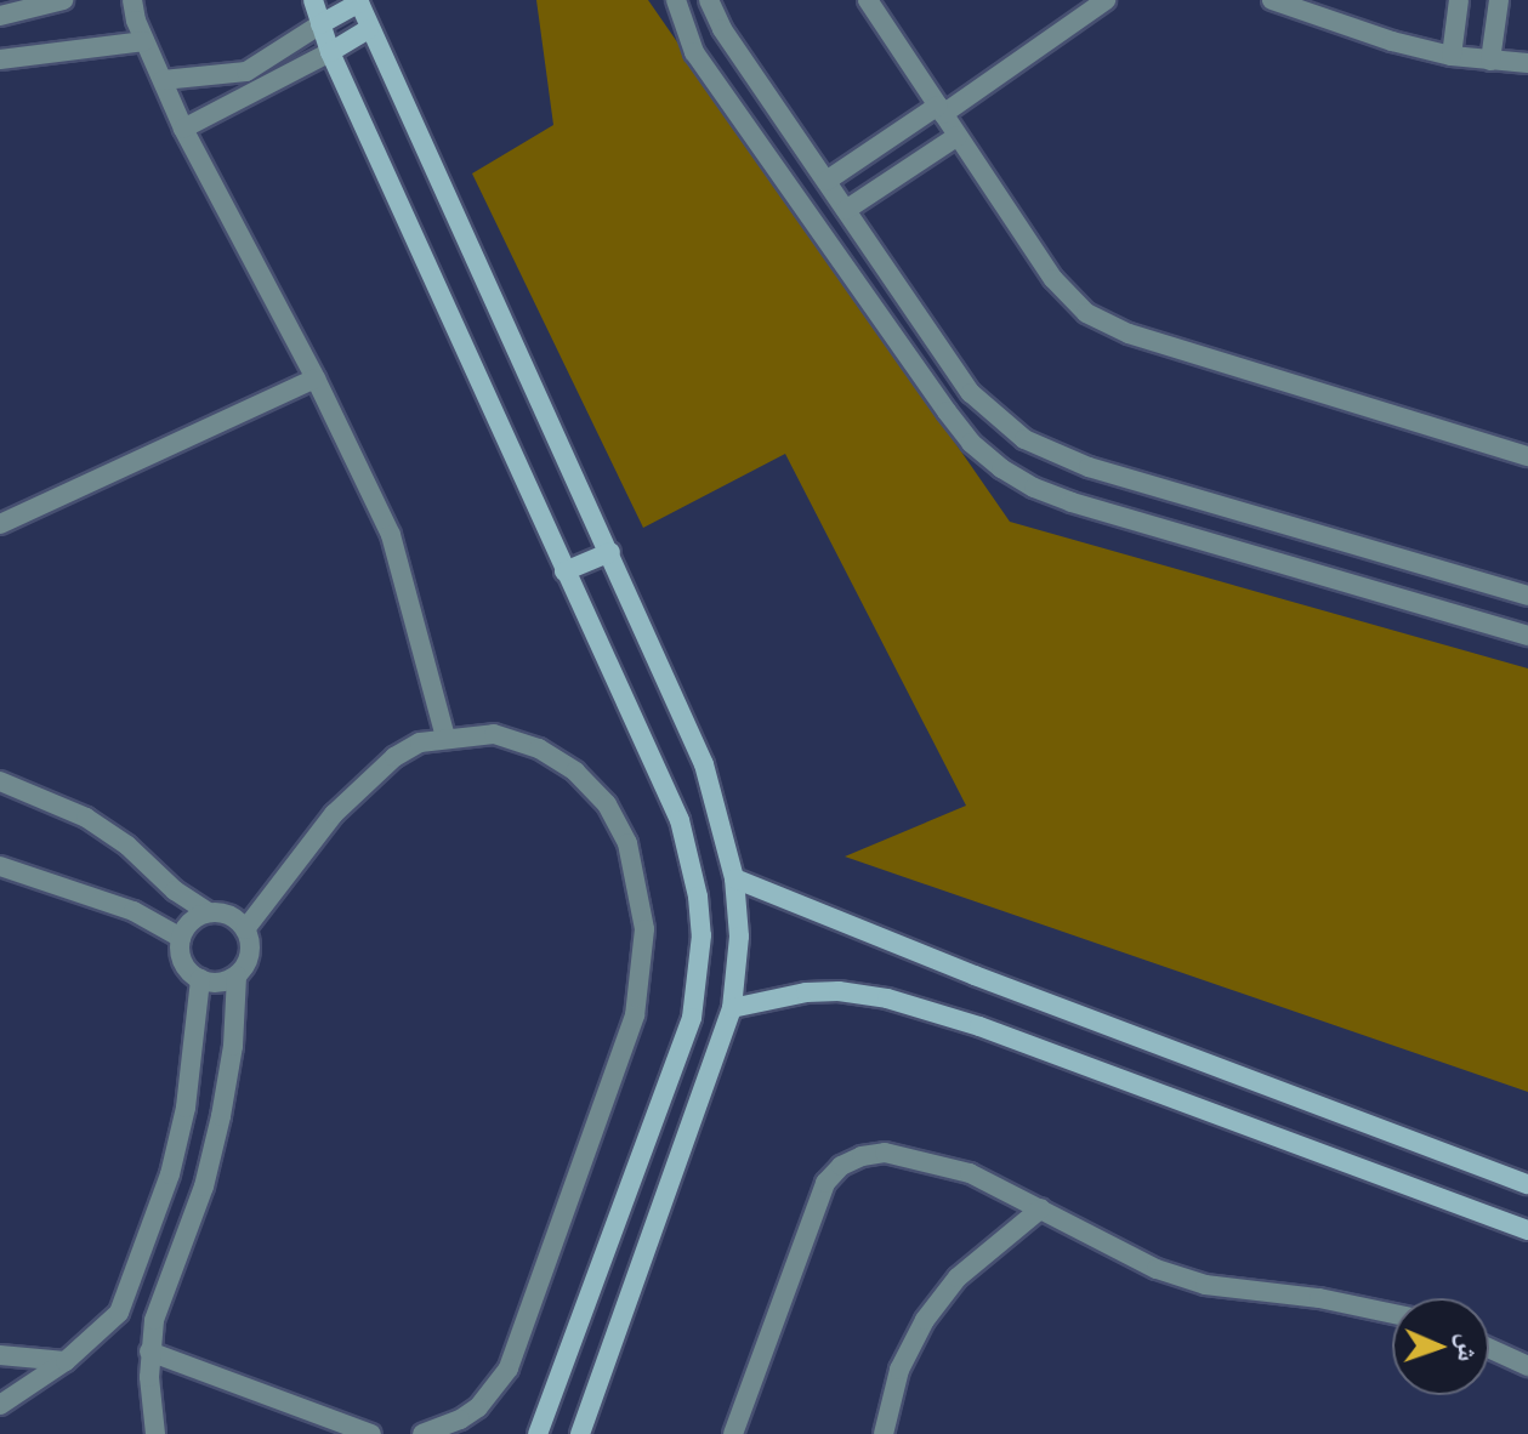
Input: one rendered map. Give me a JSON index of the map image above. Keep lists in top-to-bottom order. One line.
{"north":"right"}
